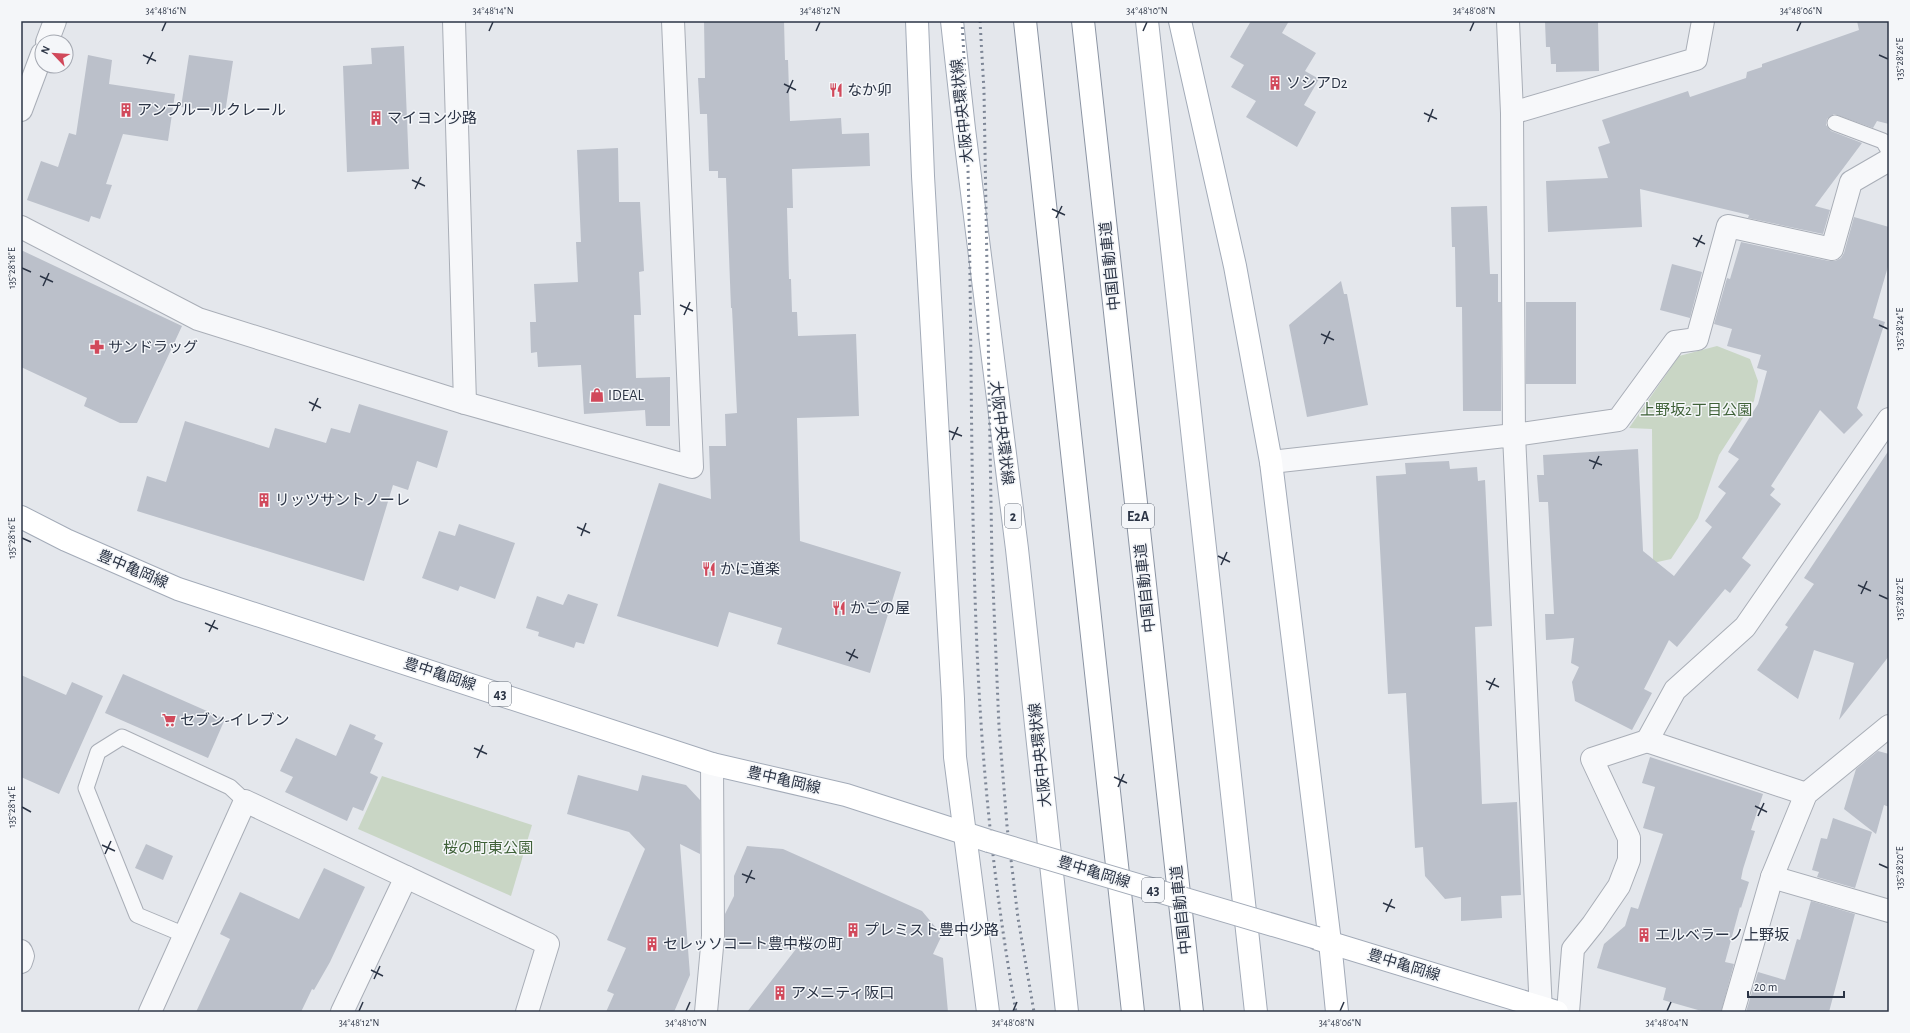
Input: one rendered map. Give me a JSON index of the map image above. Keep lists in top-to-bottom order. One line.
{"streets":{"main road":["大阪中央環状線","中国自動車道","2","E2A","豊中亀岡線","43"]},"parks":["上野坂2丁目公園","桜の町東公園"],"places":{"building":["ソシアD2","アンプルールクレール","マイヨン少路","リッツサントノーレ","プレミスト豊中少路","エルベラーノ上野坂","セレッソコート豊中桜の町","アメニティ阪口"],"restaurant":["なか卯","かに道楽","かごの屋"],"pharmacy":["サンドラッグ"],"shop":["IDEAL"],"supermarket":["セブン-イレブン"]},"scale_bar":"20 m","north":"top left","coordinates":["34°48'16\"N","34°48'14\"N","34°48'12\"N","34°48'10\"N","34°48'08\"N","34°48'06\"N","135°28'26\"E","135°28'18\"E","135°28'24\"E","135°28'16\"E","135°28'22\"E","135°28'14\"E","135°28'20\"E","34°48'04\"N"]}
